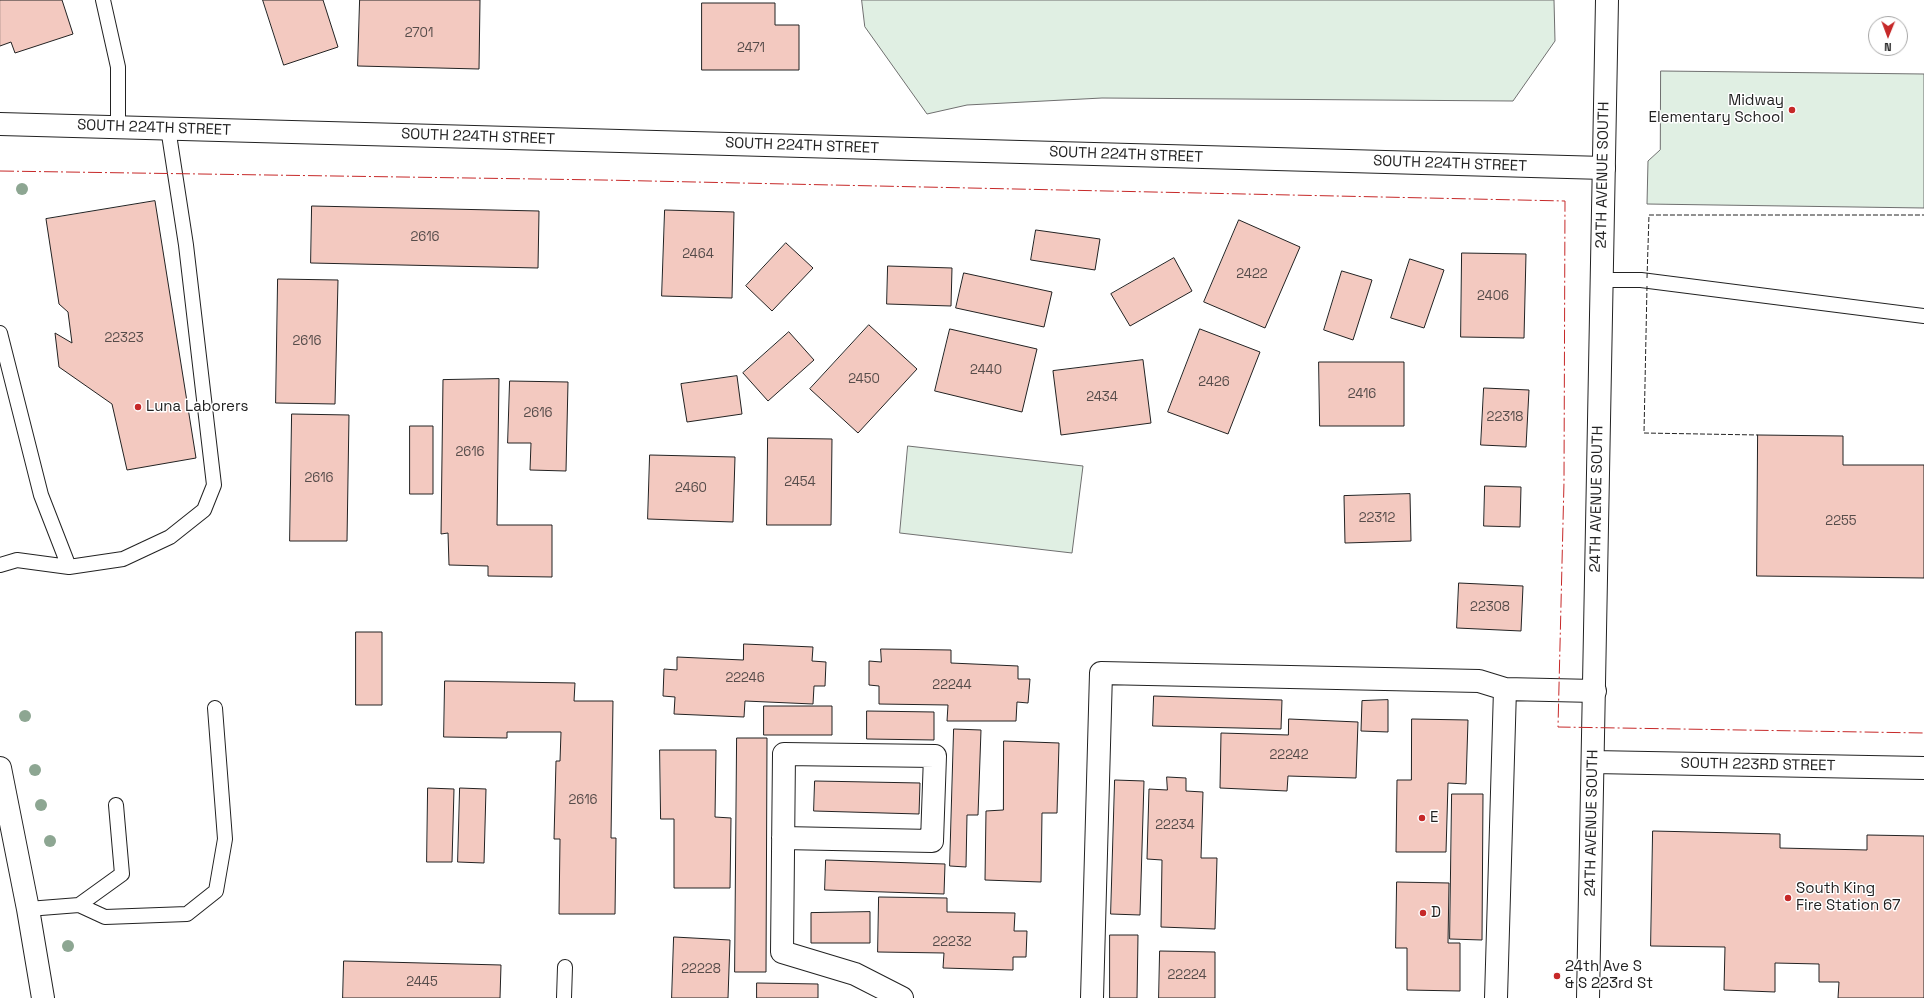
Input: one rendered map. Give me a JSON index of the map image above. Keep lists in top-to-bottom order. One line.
{"streets":{"street":["SOUTH 224TH STREET","24TH AVENUE SOUTH","SOUTH 223RD STREET"]},"crossings":[["SOUTH 224TH STREET","24TH AVENUE SOUTH"],["24TH AVENUE SOUTH","SOUTH 223RD STREET"]],"places":["Midway Elementary School","Luna Laborers","E","South King Fire Station 67","D","24th Ave S & S 223rd St"],"house_numbers":["2701","2471","2616","2464","2422","2406","22323","2616","2440","2450","2426","2416","2434","2616","22318","2616","2616","2454","2460","22312","2255","22308","22246","22244","22242","2616","22234","22232","22228","22224","2445"],"north":"bottom"}
